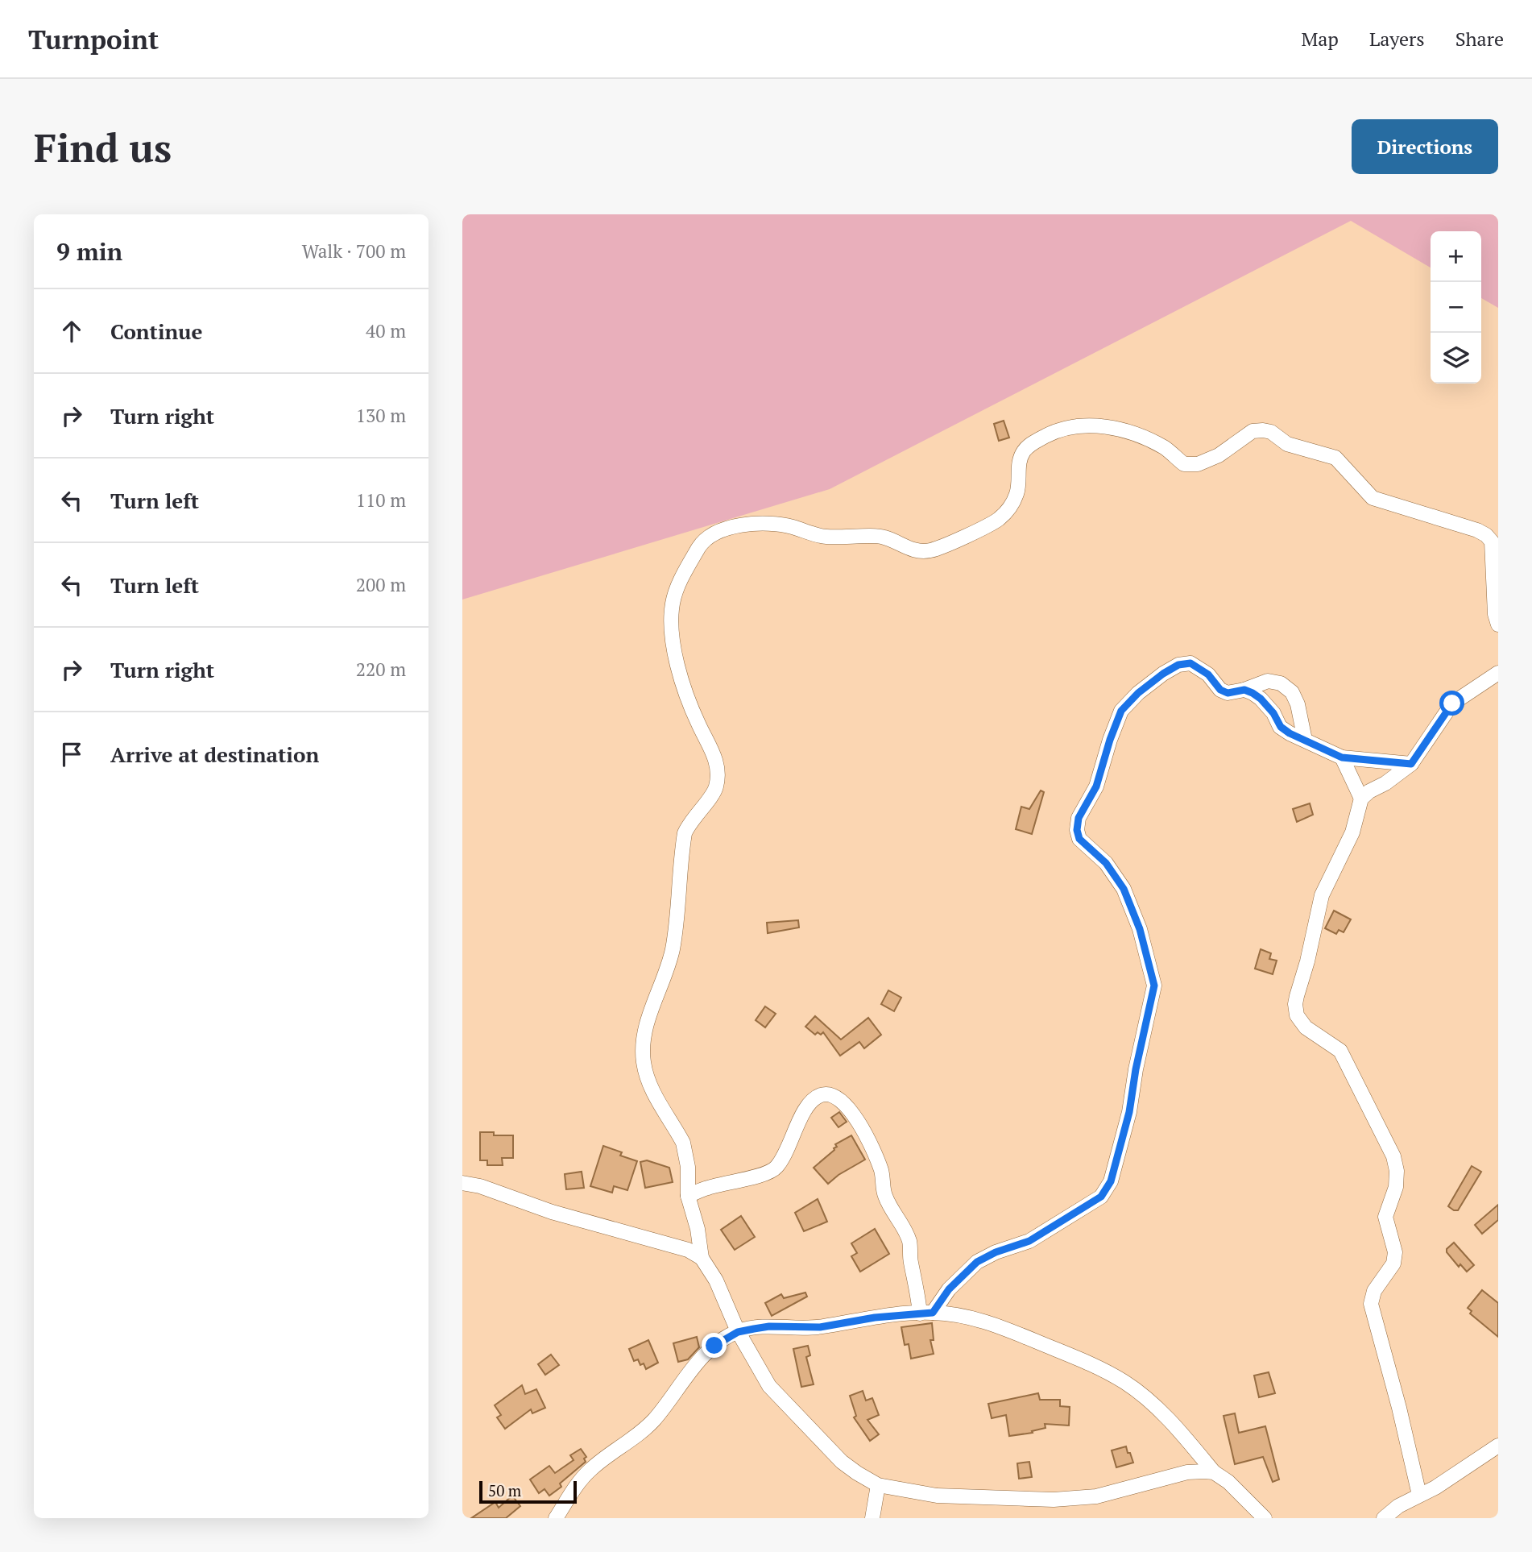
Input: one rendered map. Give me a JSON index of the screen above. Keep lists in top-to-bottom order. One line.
{"scale_bar":"50 m","page":{"header":"Turnpoint","nav":["Map","Layers","Share"],"buttons":"Directions","title":"Find us","heading":["9 min","Walk · 700 m"],"map_buttons":["+","−"],"list":[["Continue","40 m"],["Turn right","130 m"],["Turn left","110 m"],["Turn left","200 m"],["Turn right","220 m"],"Arrive at destination"],"scale":"50 m"}}
